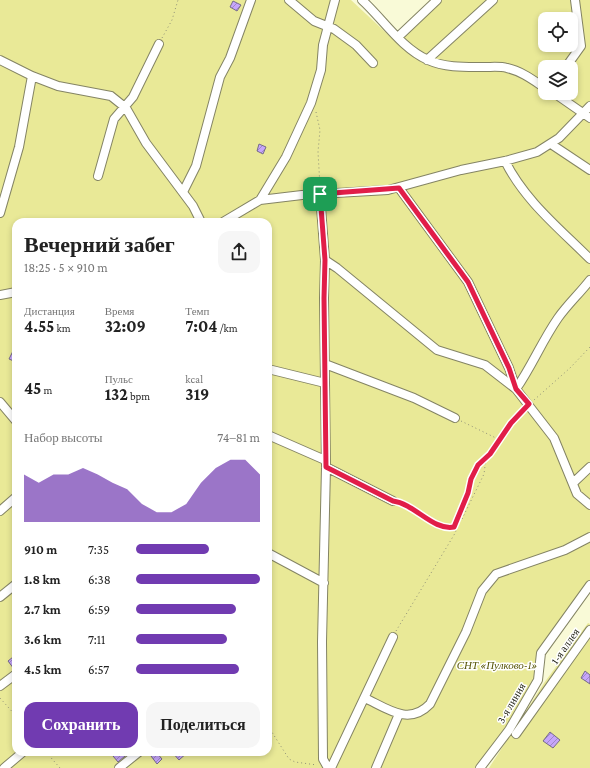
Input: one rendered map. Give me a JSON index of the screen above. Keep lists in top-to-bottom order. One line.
{"streets":{"street":["1-я аллея","3-я линия"]},"parks":["СНТ «Пулково-1»"],"page":{"heading":["Вечерний забег","18:25 · 5 × 910 m"],"stats":[["Дистанция","4.55 km"],["Время","32:09"],["Темп","7:04 /km"],["45 m"],["Пульс","132 bpm"],["kcal","319"]],"chart":["Набор высоты","74–81 m"],"list":[{"name":"910 m","note":"7:35"},{"name":"1.8 km","note":"6:38"},{"name":"2.7 km","note":"6:59"},{"name":"3.6 km","note":"7:11"},{"name":"4.5 km","note":"6:57"}],"buttons":["Сохранить","Поделиться"]}}
